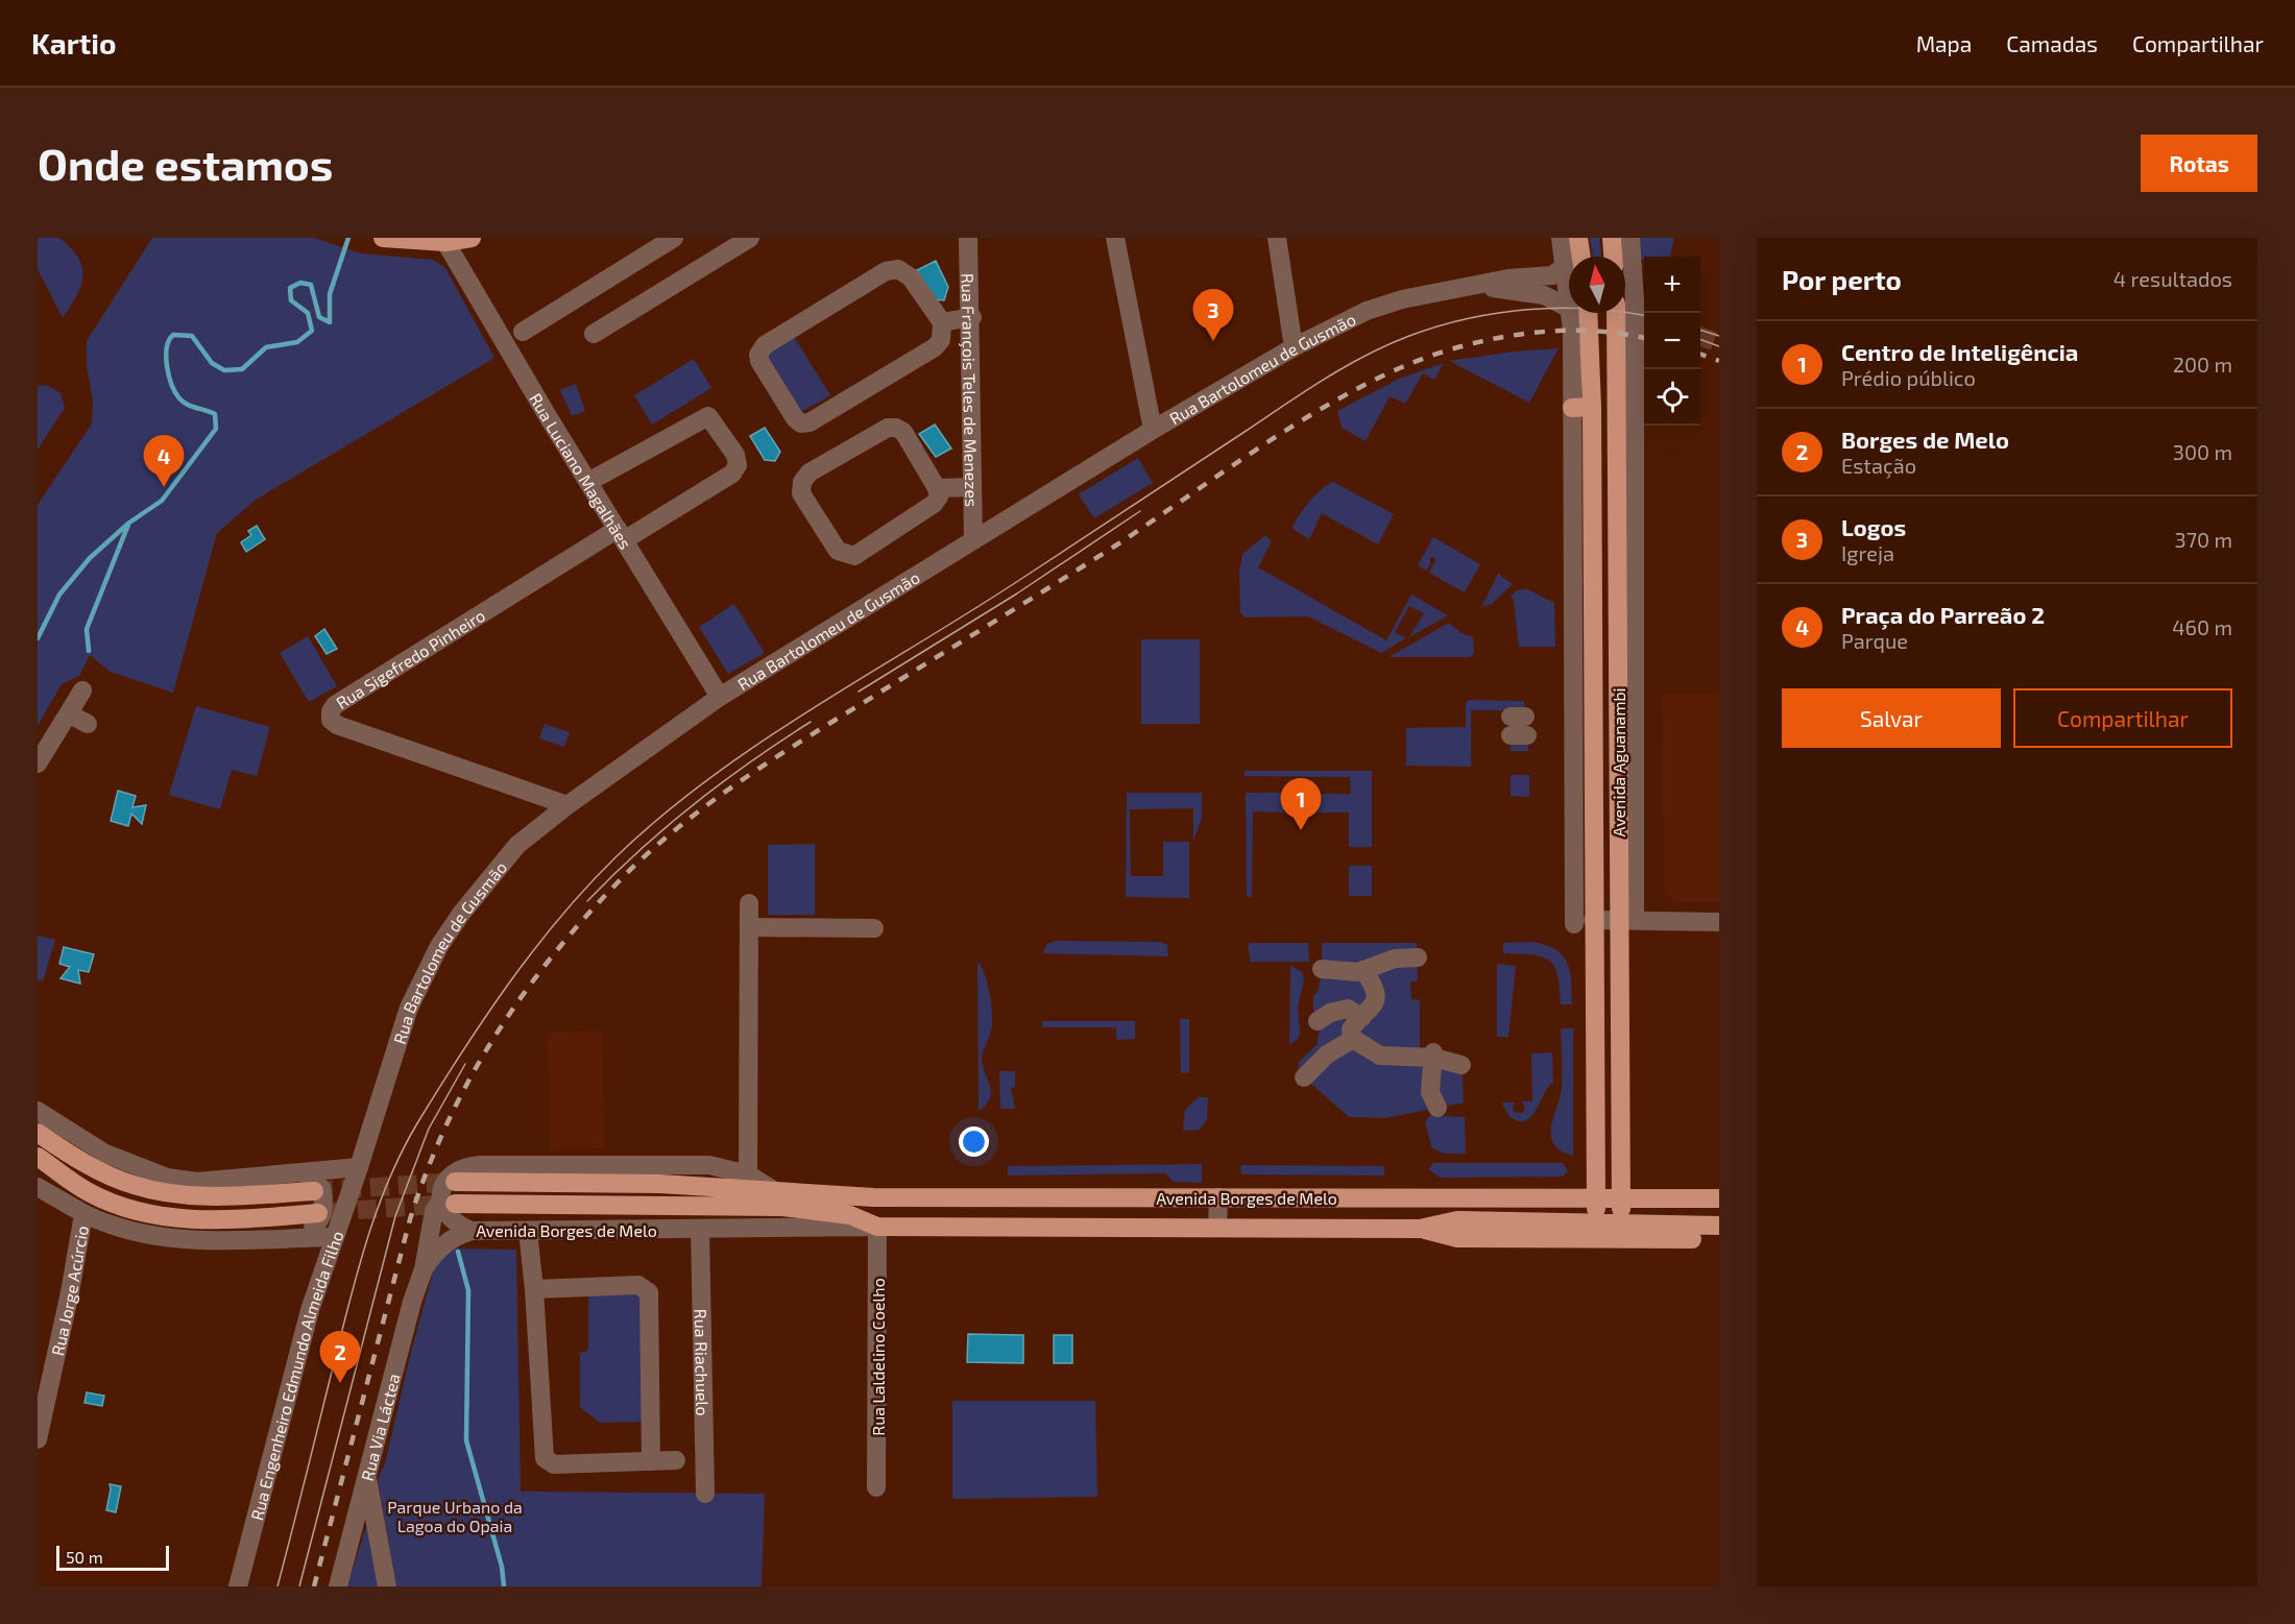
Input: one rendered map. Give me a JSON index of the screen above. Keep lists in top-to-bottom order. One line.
{"streets":{"main road":["Avenida Aguanambi","Avenida Borges de Melo"],"street":["Rua Bartolomeu de Gusmão","Rua François Teles de Menezes","Rua Luciano Magalhães","Rua Sigefredo Pinheiro","Rua Jorge Acúrcio","Rua Laldelino Coelho","Rua Riachuelo","Rua Engenheiro Edmundo Almeida Filho","Rua Via Láctea"]},"crossings":[["Rua Bartolomeu de Gusmão","Rua François Teles de Menezes"],["Rua Bartolomeu de Gusmão","Rua Luciano Magalhães"],["Rua Bartolomeu de Gusmão","Rua Sigefredo Pinheiro"],["Rua Bartolomeu de Gusmão","Rua Engenheiro Edmundo Almeida Filho"],["Rua Luciano Magalhães","Rua Sigefredo Pinheiro"],["Avenida Aguanambi","Avenida Borges de Melo"],["Avenida Borges de Melo","Rua Laldelino Coelho"],["Avenida Borges de Melo","Rua Riachuelo"],["Avenida Borges de Melo","Rua Via Láctea"]],"parks":["Parque Urbano da Lagoa do Opaia"],"scale_bar":"50 m","north":"top","page":{"header":"Kartio","nav":["Mapa","Camadas","Compartilhar"],"buttons":["Rotas",["Salvar","Compartilhar"]],"title":"Onde estamos","heading":["Por perto","4 resultados"],"map_buttons":["+","−"],"pins":["3","4","1","2"],"list":[{"mark":"1","name":"Centro de Inteligência","note":"Prédio público","value":"200 m"},{"mark":"2","name":"Borges de Melo","note":"Estação","value":"300 m"},{"mark":"3","name":"Logos","note":"Igreja","value":"370 m"},{"mark":"4","name":"Praça do Parreão 2","note":"Parque","value":"460 m"}],"scale":"50 m"}}
